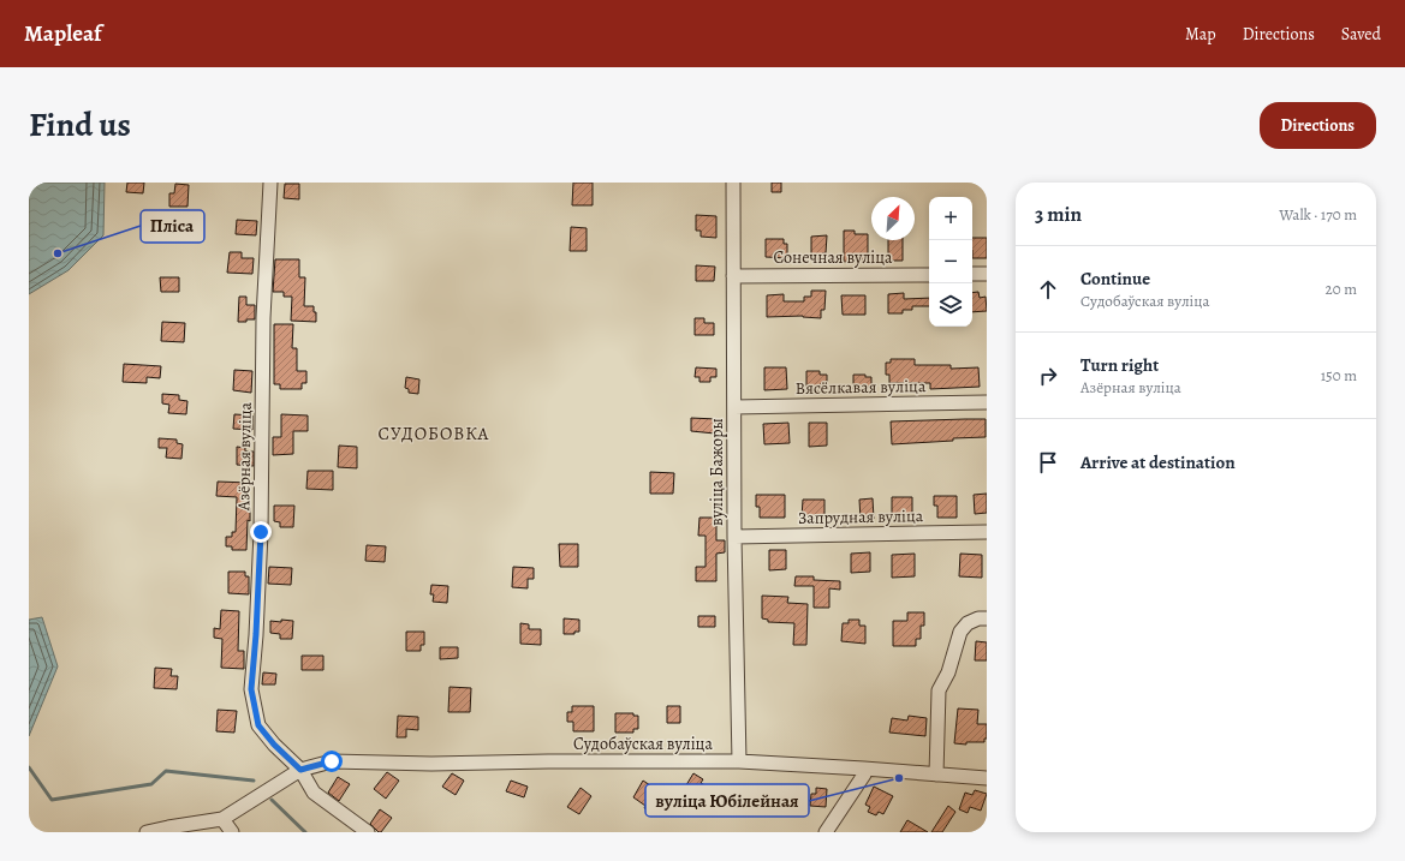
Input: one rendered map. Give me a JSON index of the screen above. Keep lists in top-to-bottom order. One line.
{"streets":{"street":["Сонечная вуліца","Вясёлкавая вуліца","Азёрная вуліца","вуліца Бажоры","Запрудная вуліца","Судобаўская вуліца"]},"crossings":[["Сонечная вуліца","вуліца Бажоры"],["Вясёлкавая вуліца","вуліца Бажоры"],["Азёрная вуліца","Судобаўская вуліца"],["вуліца Бажоры","Запрудная вуліца"],["вуліца Бажоры","Судобаўская вуліца"]],"districts":["СУДОБОВКА"],"places":["Пліса","вуліца Юбілейная"],"north":"top right","page":{"header":"Mapleaf","nav":["Map","Directions","Saved"],"title":"Find us","buttons":"Directions","heading":["3 min","Walk · 170 m"],"map_buttons":["+","−"],"list":[["Continue","Судобаўская вуліца","20 m"],["Turn right","Азёрная вуліца","150 m"],"Arrive at destination"]}}
